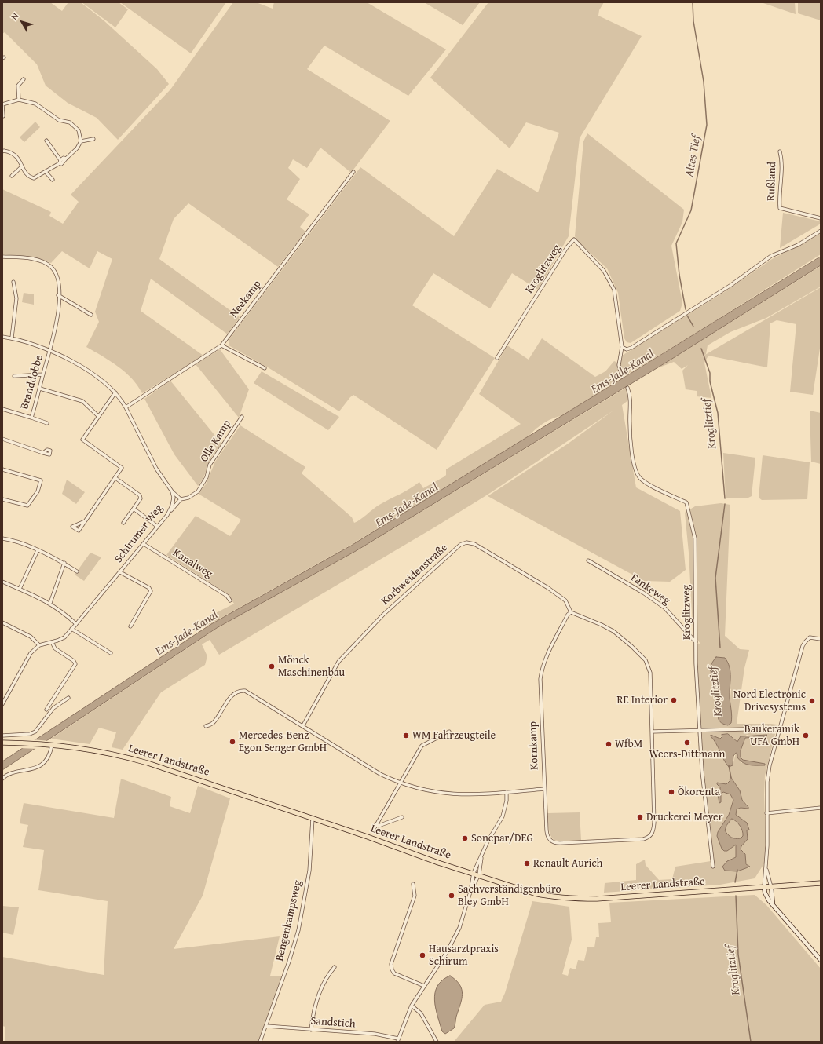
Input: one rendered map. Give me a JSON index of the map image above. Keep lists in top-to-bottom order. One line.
{"streets":{"main road":["Leerer Landstraße"],"street":["Rußland","Kroglitzweg","Neekamp","Branddobbe","Olle Kamp","Schirumer Weg","Kanalweg","Korbweidenstraße","Fankeweg","Kornkamp","Bengenkampsweg","Sandstich"]},"crossings":[["Kroglitzweg","Fankeweg"],["Olle Kamp","Schirumer Weg"],["Schirumer Weg","Kanalweg"],["Korbweidenstraße","Kornkamp"],["Leerer Landstraße","Bengenkampsweg"],["Bengenkampsweg","Sandstich"]],"water":["Altes Tief","Ems-Jade-Kanal","Kroglitztief"],"places":["Mönck Maschinenbau","RE Interior","Nord Electronic Drivesystems","WM Fahrzeugteile","Baukeramik UFA GmbH","Mercedes-Benz Egon Senger GmbH","Weers-Dittmann","WfbM","Ökorenta","Druckerei Meyer","Sonepar/DEG","Renault Aurich","Sachverständigenbüro Bley GmbH","Hausarztpraxis Schirum"],"north":"top left"}
